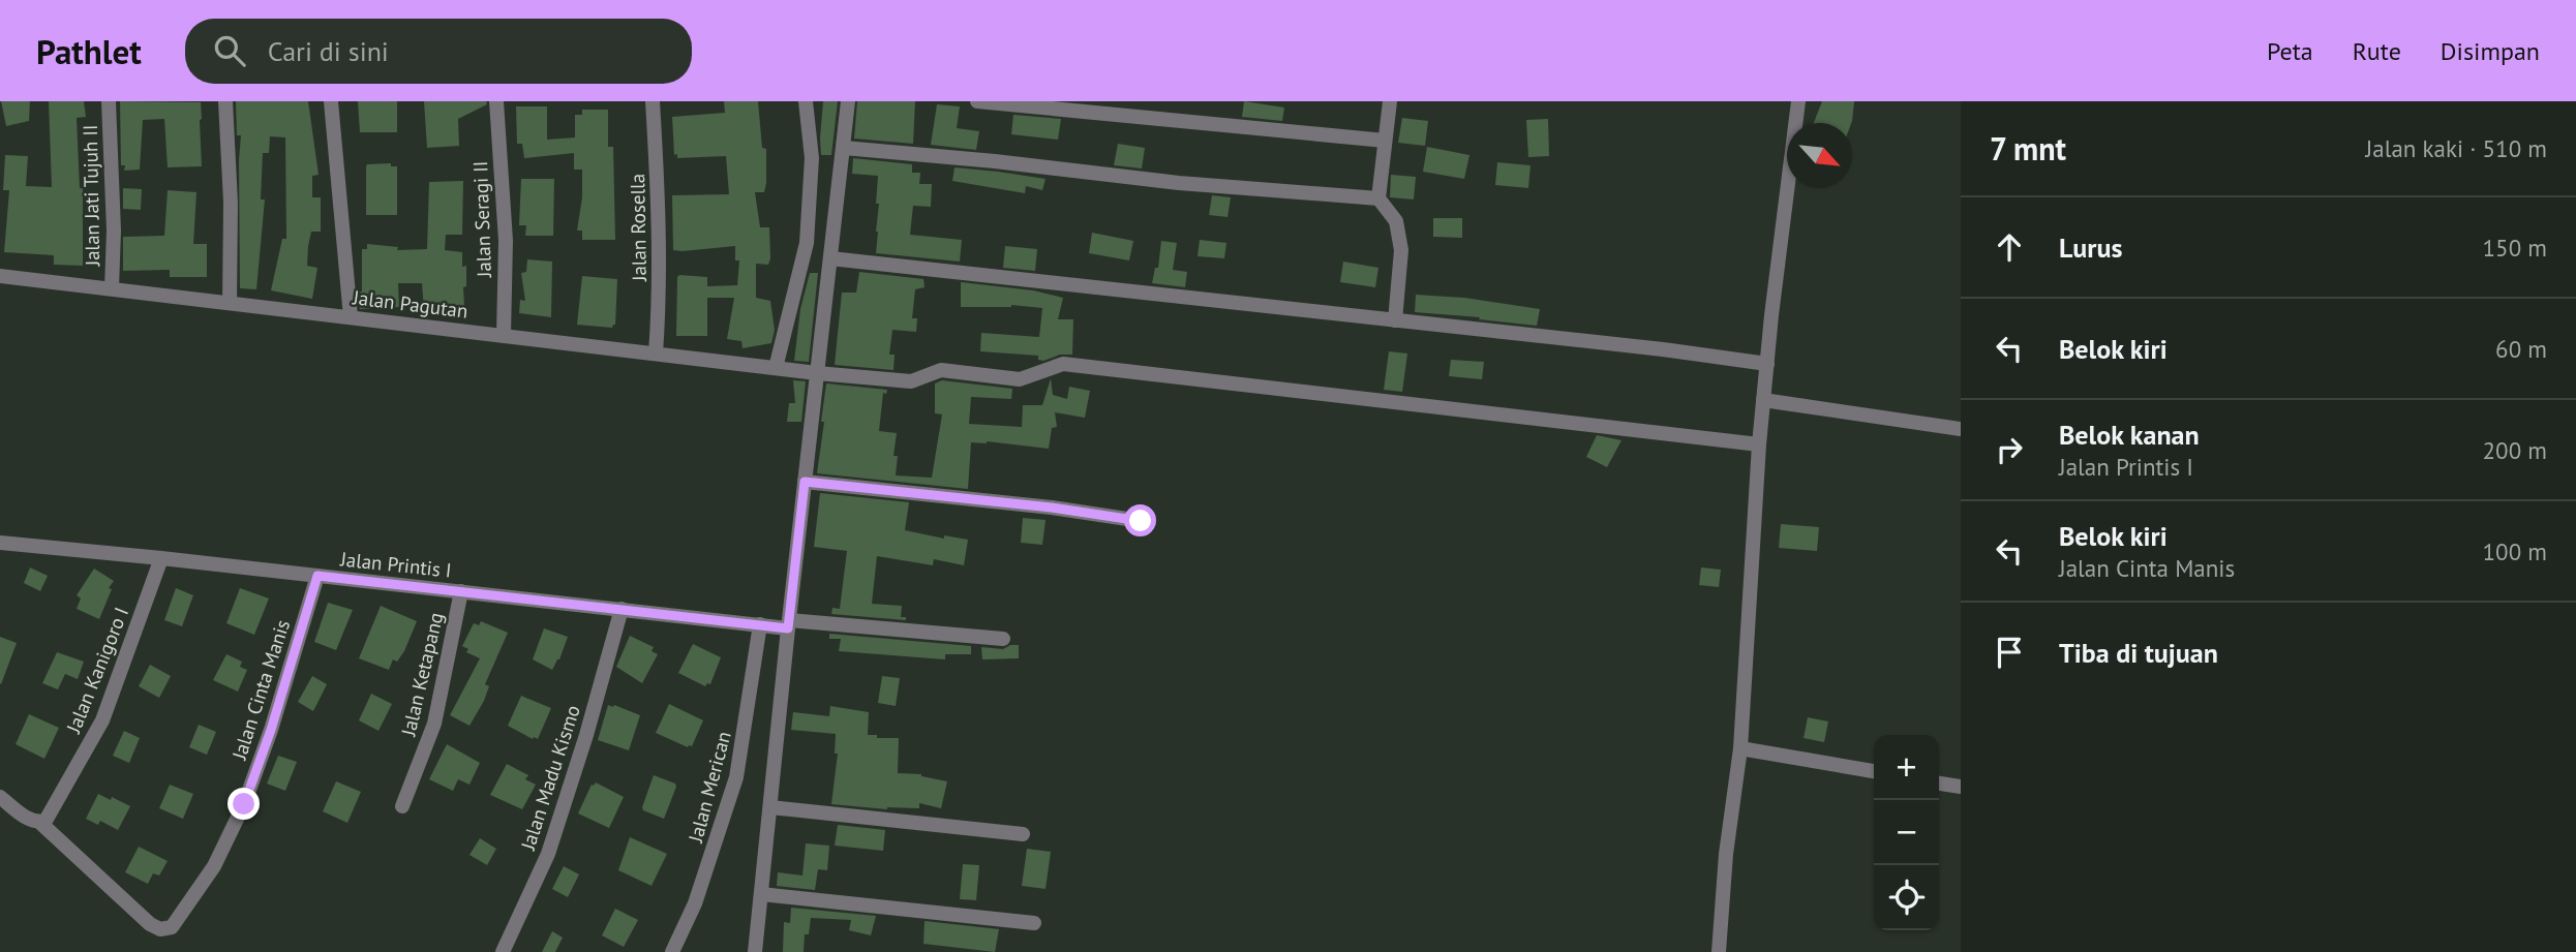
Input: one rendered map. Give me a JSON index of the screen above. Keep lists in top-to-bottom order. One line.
{"streets":{"street":["Jalan Jati Tujuh II","Jalan Seragi II","Jalan Rosella","Jalan Pagutan","Jalan Printis I","Jalan Kanigoro I","Jalan Ketapang","Jalan Cinta Manis","Jalan Madu Kismo","Jalan Merican"]},"crossings":[["Jalan Jati Tujuh II","Jalan Pagutan"],["Jalan Seragi II","Jalan Pagutan"],["Jalan Rosella","Jalan Pagutan"],["Jalan Printis I","Jalan Kanigoro I"],["Jalan Printis I","Jalan Ketapang"],["Jalan Printis I","Jalan Cinta Manis"],["Jalan Printis I","Jalan Madu Kismo"],["Jalan Printis I","Jalan Merican"],["Jalan Kanigoro I","Jalan Cinta Manis"]],"north":"bottom right","page":{"header":"Pathlet","search":"Cari di sini","nav":["Peta","Rute","Disimpan"],"heading":["7 mnt","Jalan kaki · 510 m"],"list":[["Lurus","150 m"],["Belok kiri","60 m"],["Belok kanan","Jalan Printis I","200 m"],["Belok kiri","Jalan Cinta Manis","100 m"],"Tiba di tujuan"],"map_buttons":["+","−"]}}
